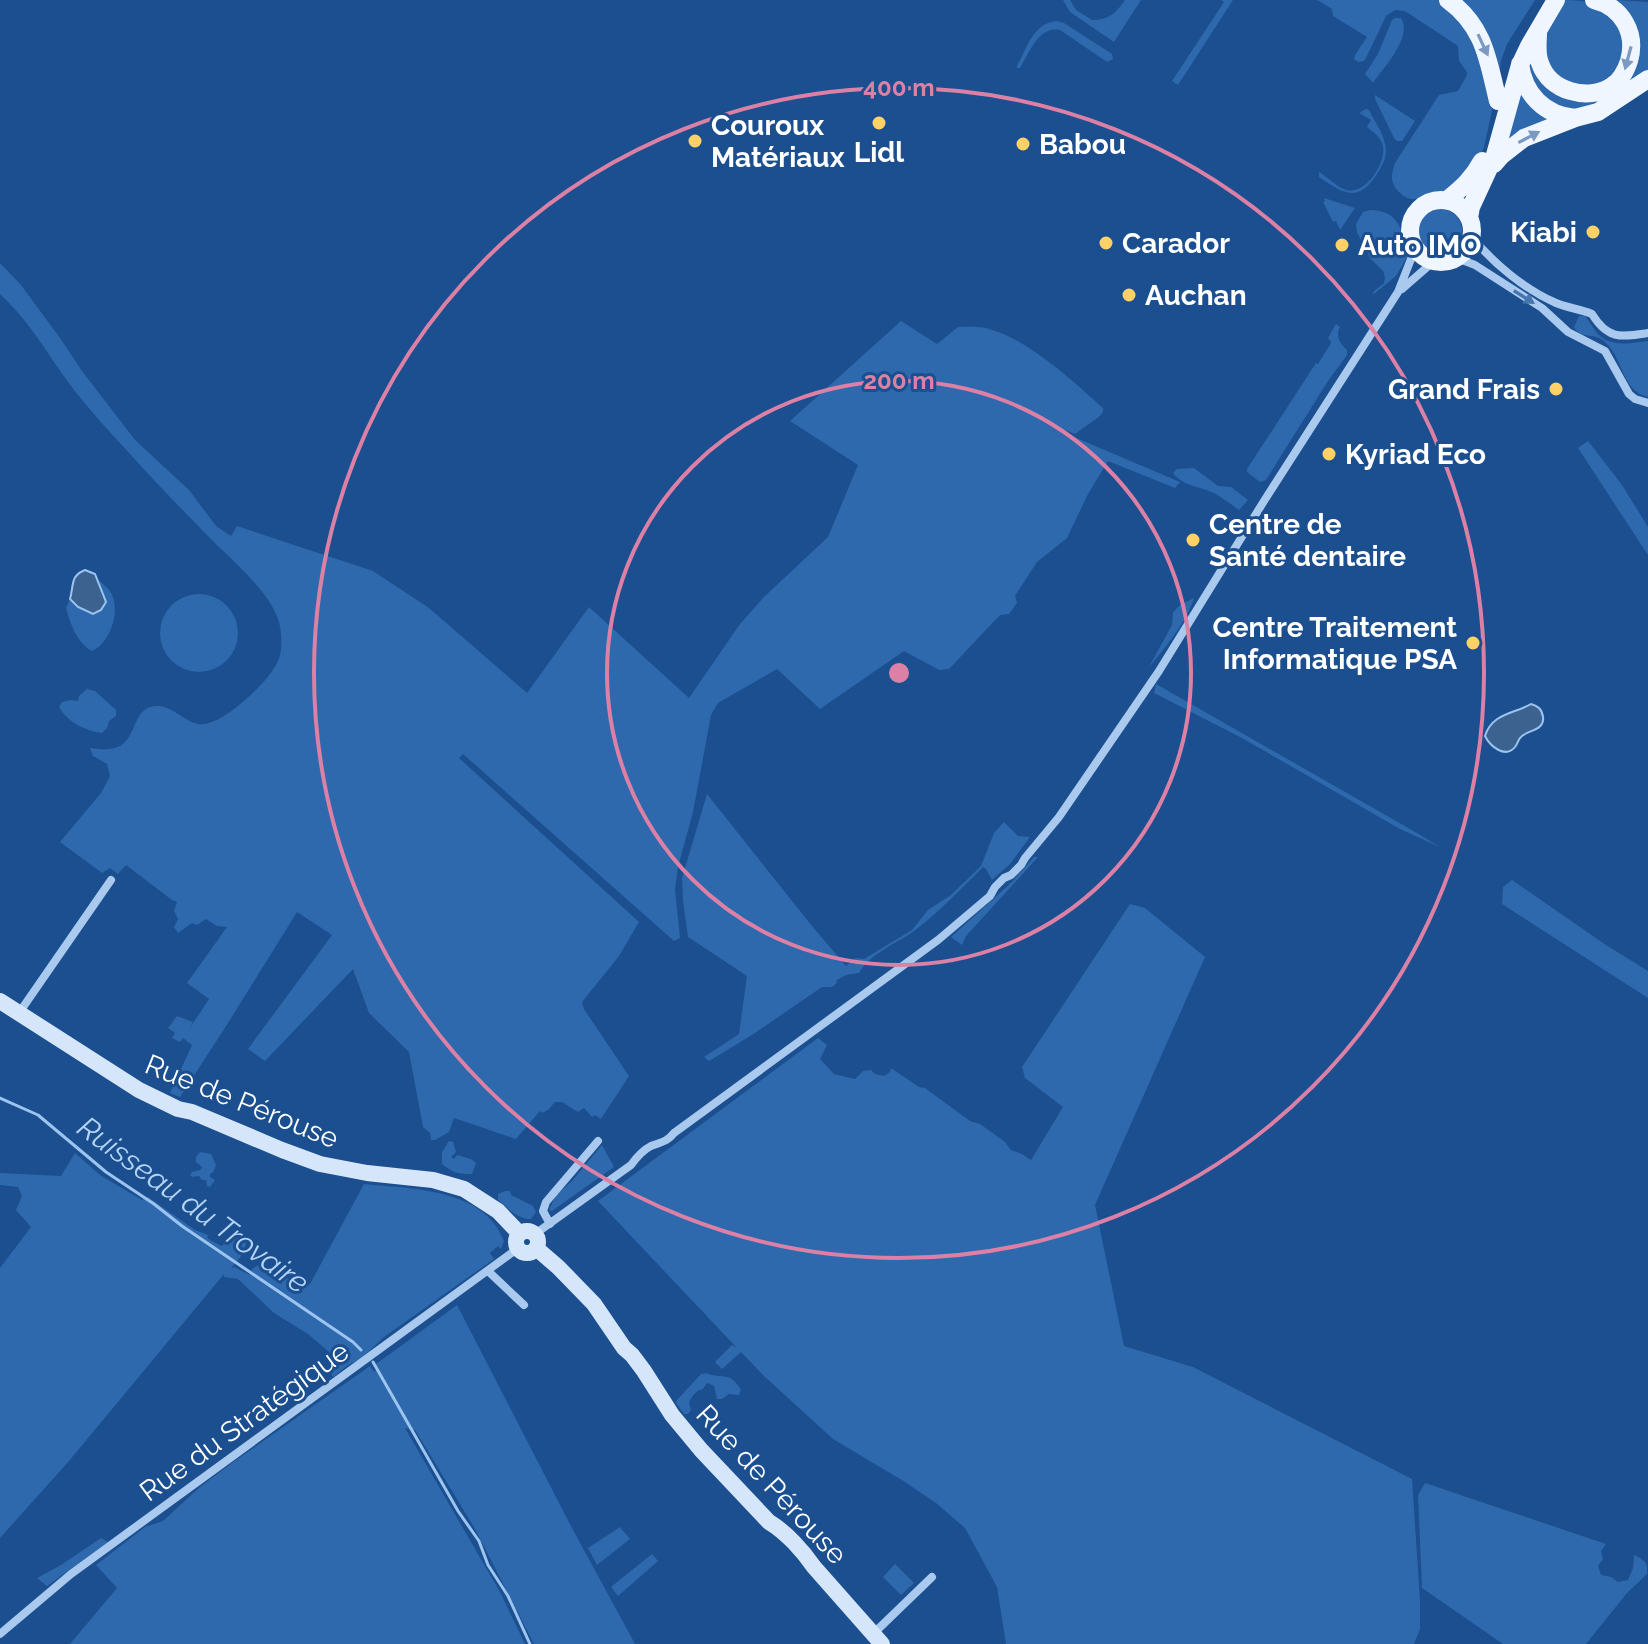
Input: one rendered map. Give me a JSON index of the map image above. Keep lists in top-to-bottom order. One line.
{"streets":{"street":["Rue de Pérouse","Rue du Stratégique"]},"crossings":[["Rue de Pérouse","Rue du Stratégique"]],"water":["Ruisseau du Trovaire"],"places":["Lidl","Couroux Matériaux","Babou","Kiabi","Carador","Auto IMO","Auchan","Grand Frais","Kyriad Eco","Centre de Santé dentaire","Centre Traitement Informatique PSA"],"rings":["400 m","200 m"]}
